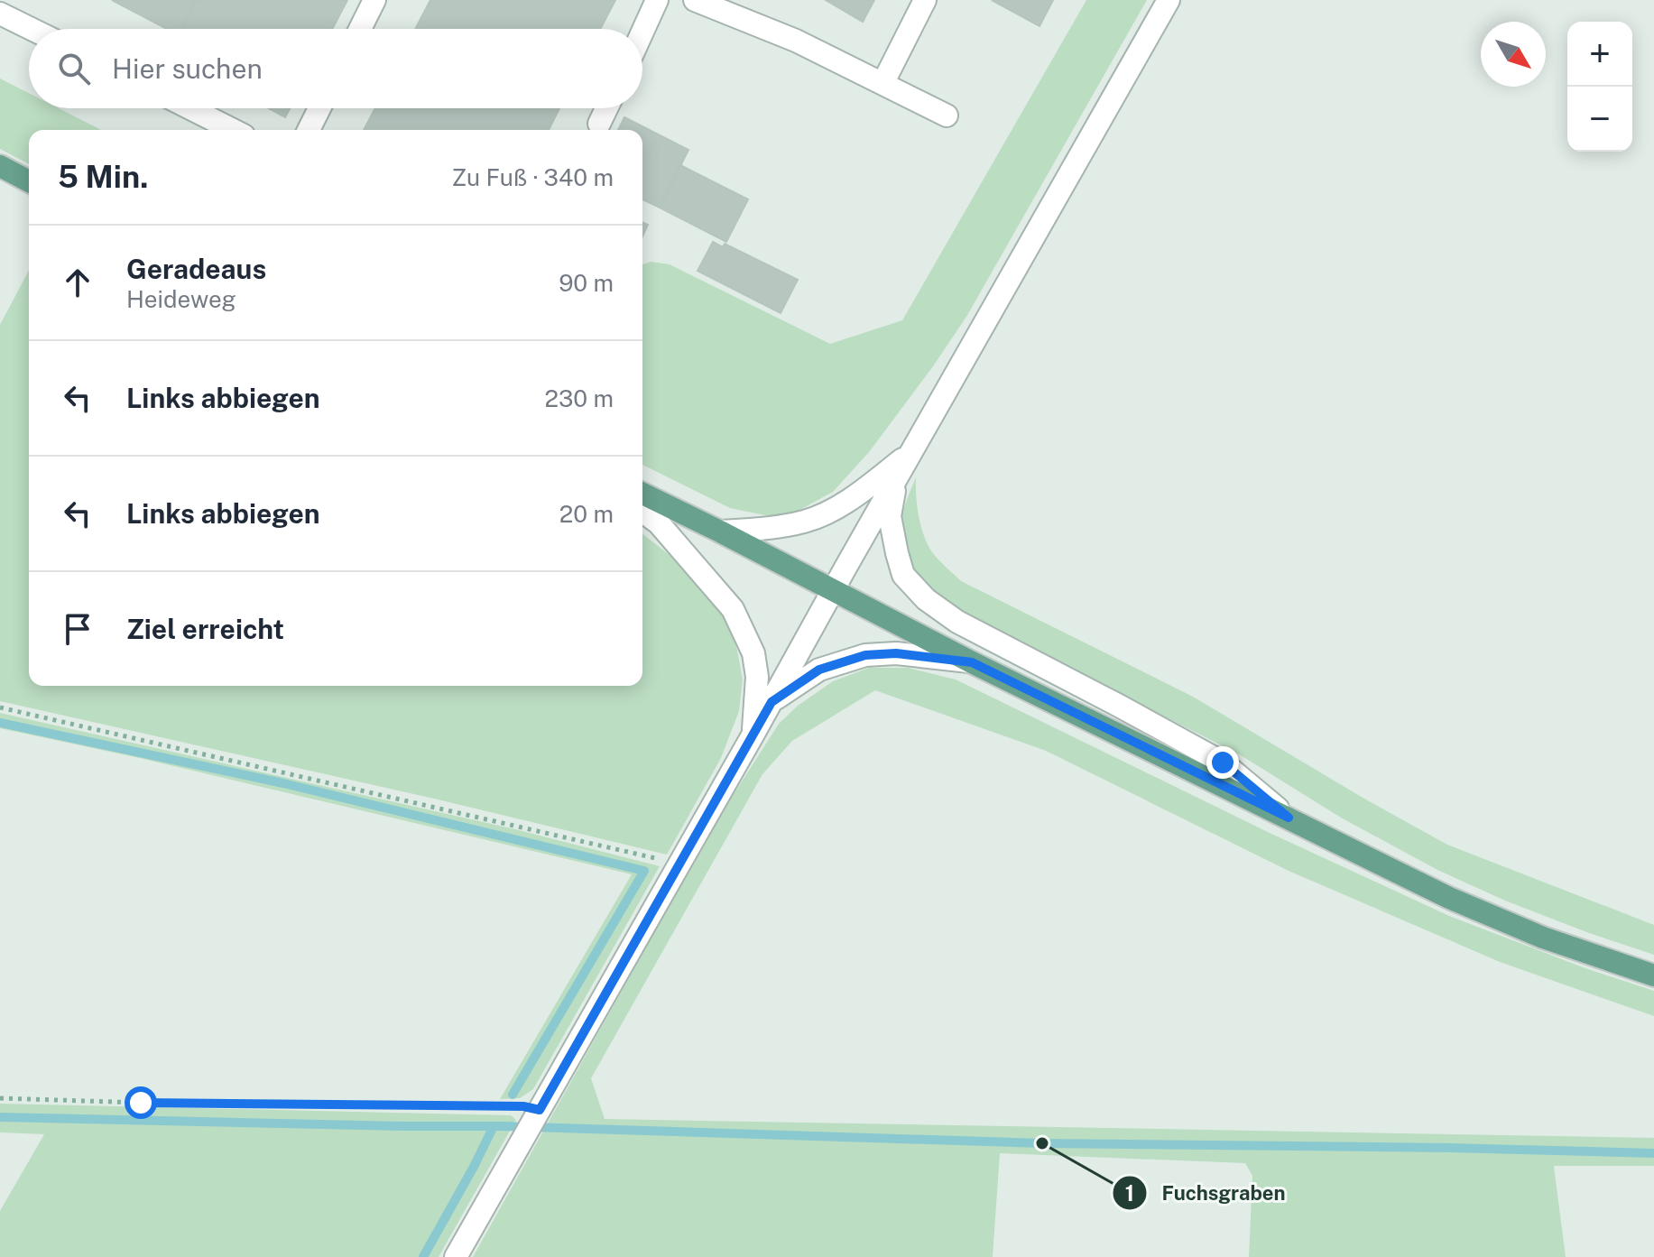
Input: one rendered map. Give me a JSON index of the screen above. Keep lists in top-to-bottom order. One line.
{"places":["Fuchsgraben"],"north":"bottom right","page":{"map_buttons":["+","−"],"search":"Hier suchen","heading":["5 Min.","Zu Fuß · 340 m"],"list":[["Geradeaus","Heideweg","90 m"],["Links abbiegen","230 m"],["Links abbiegen","20 m"],"Ziel erreicht"]}}
